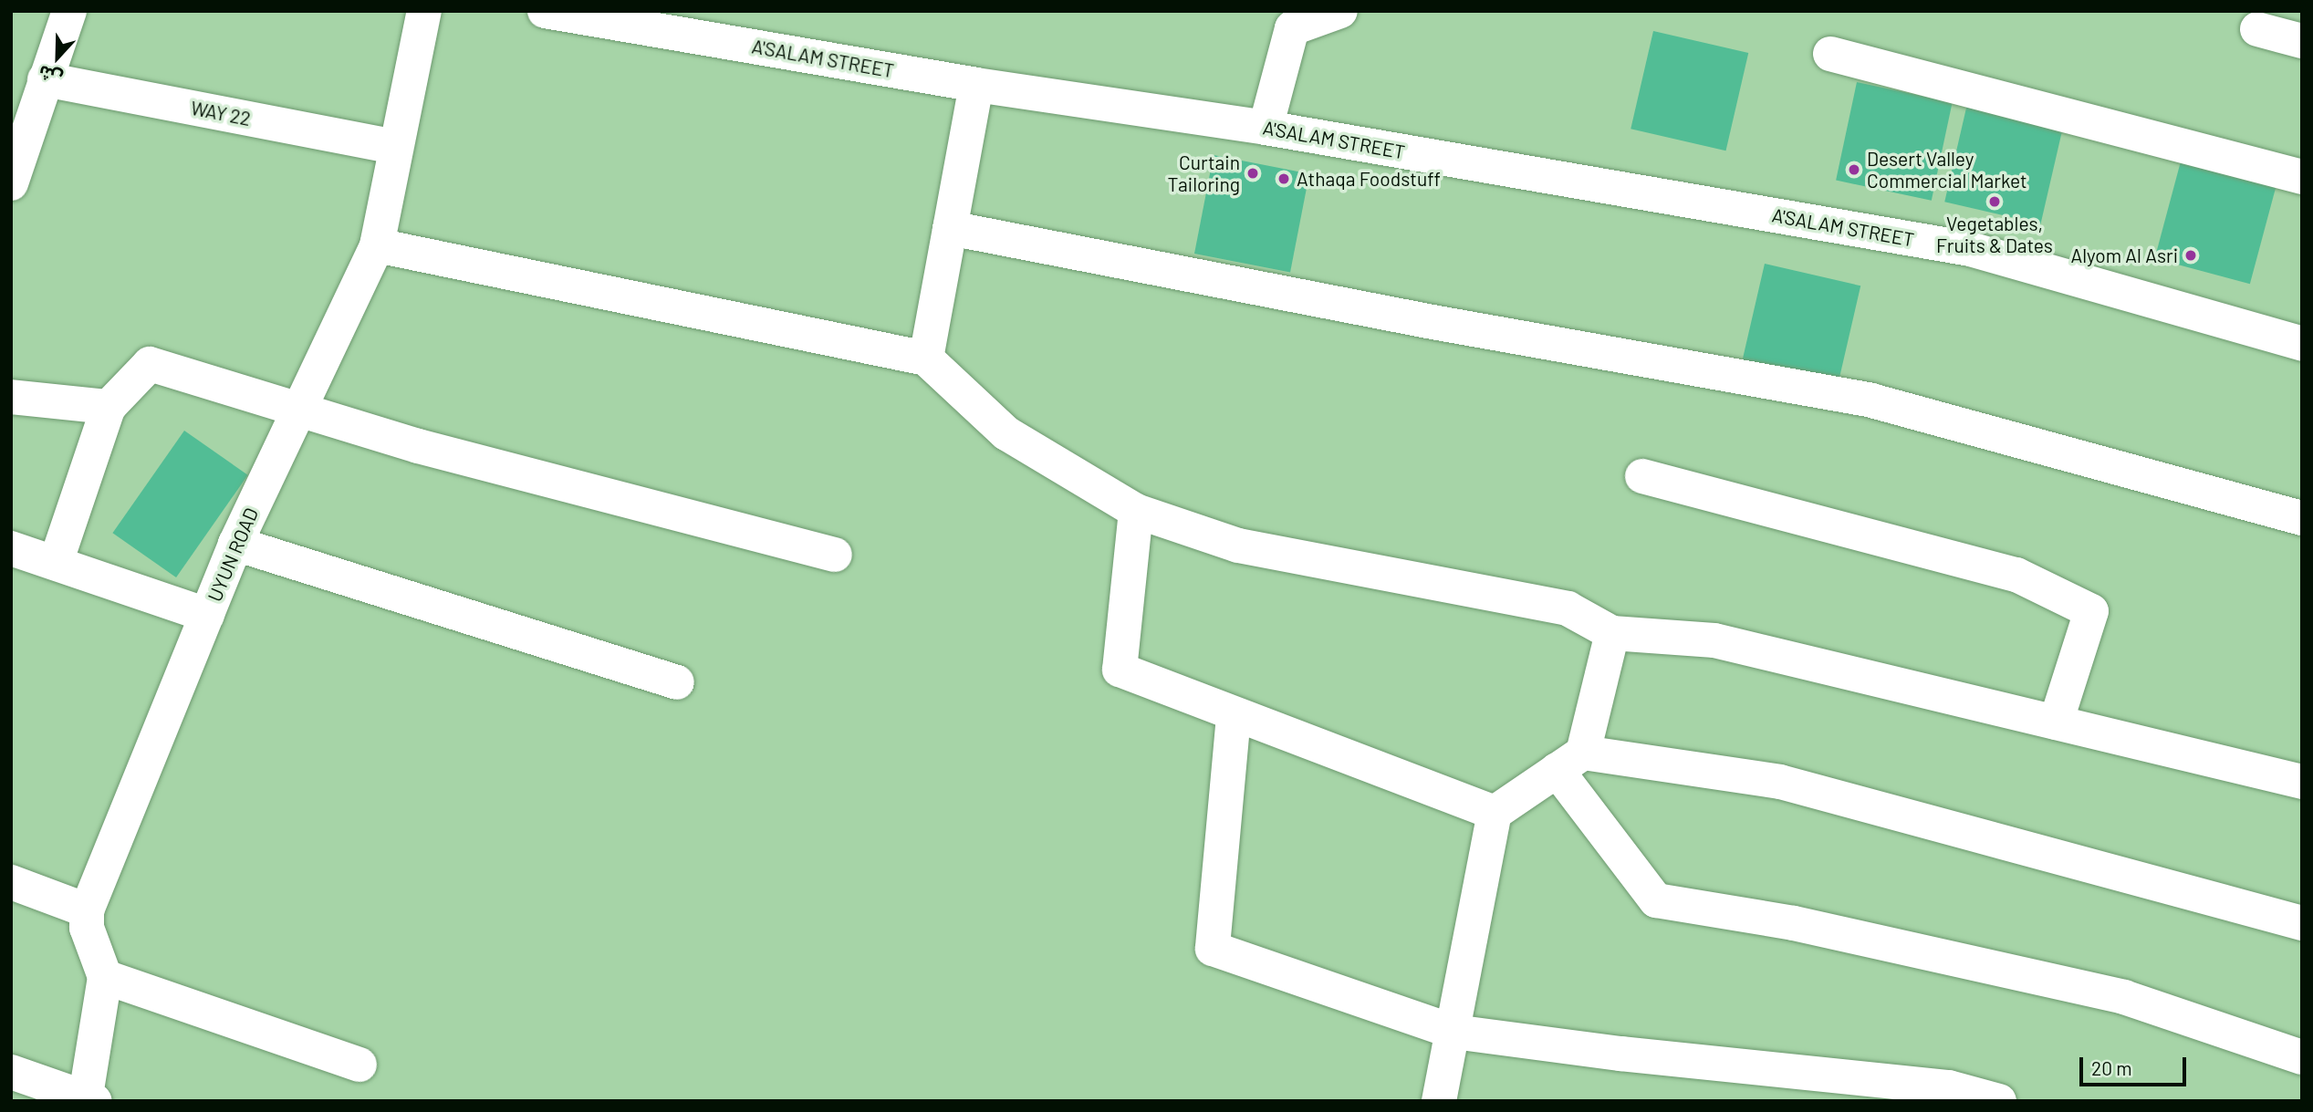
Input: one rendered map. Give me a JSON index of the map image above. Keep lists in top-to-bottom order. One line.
{"streets":{"street":["A'SALAM STREET","WAY 22","UYUN ROAD"]},"crossings":[["WAY 22","UYUN ROAD"]],"places":["Desert Valley Commercial Market","Curtain Tailoring","Athaqa Foodstuff","Vegetables, Fruits & Dates","Alyom Al Asri"],"scale_bar":"20 m","north":"bottom"}
